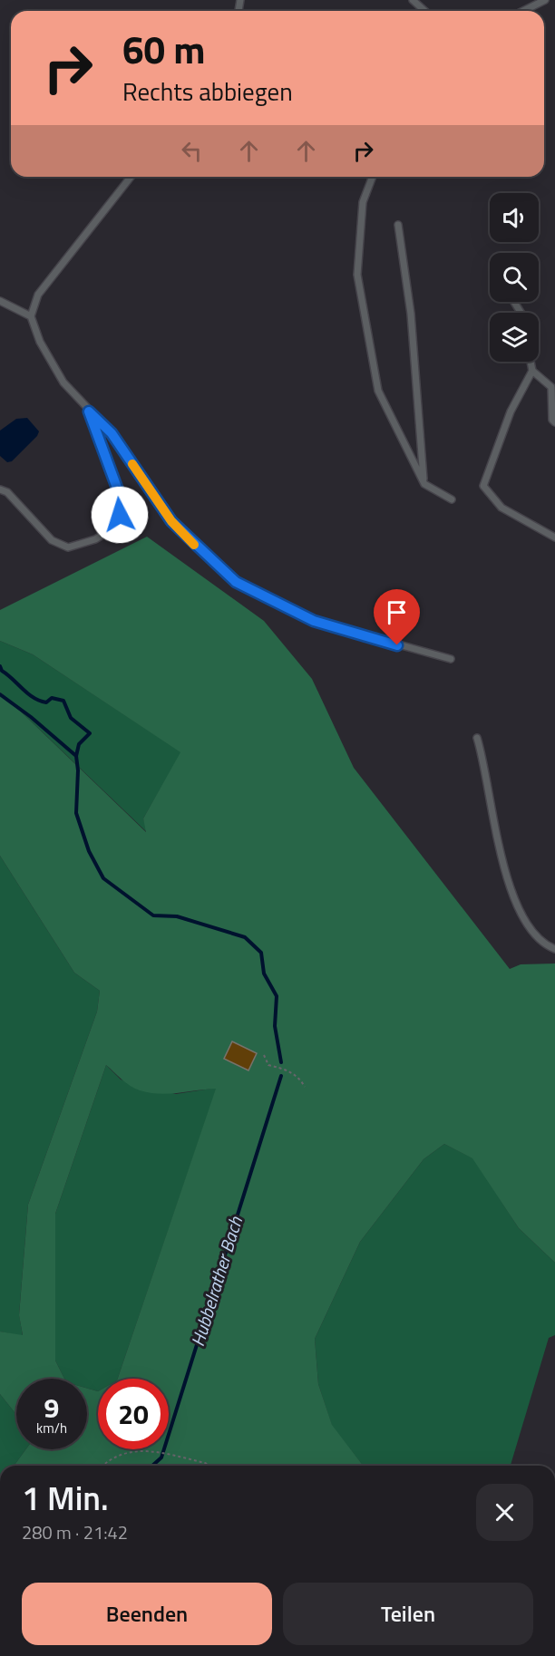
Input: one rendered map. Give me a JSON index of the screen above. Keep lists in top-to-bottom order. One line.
{"water":["Hubbelrather Bach"],"page":{"turn":["60 m","Rechts abbiegen"],"speed":"9 km/h","limit":"20","heading":["1 Min.","280 m · 21:42"],"buttons":["Beenden","Teilen"]}}
